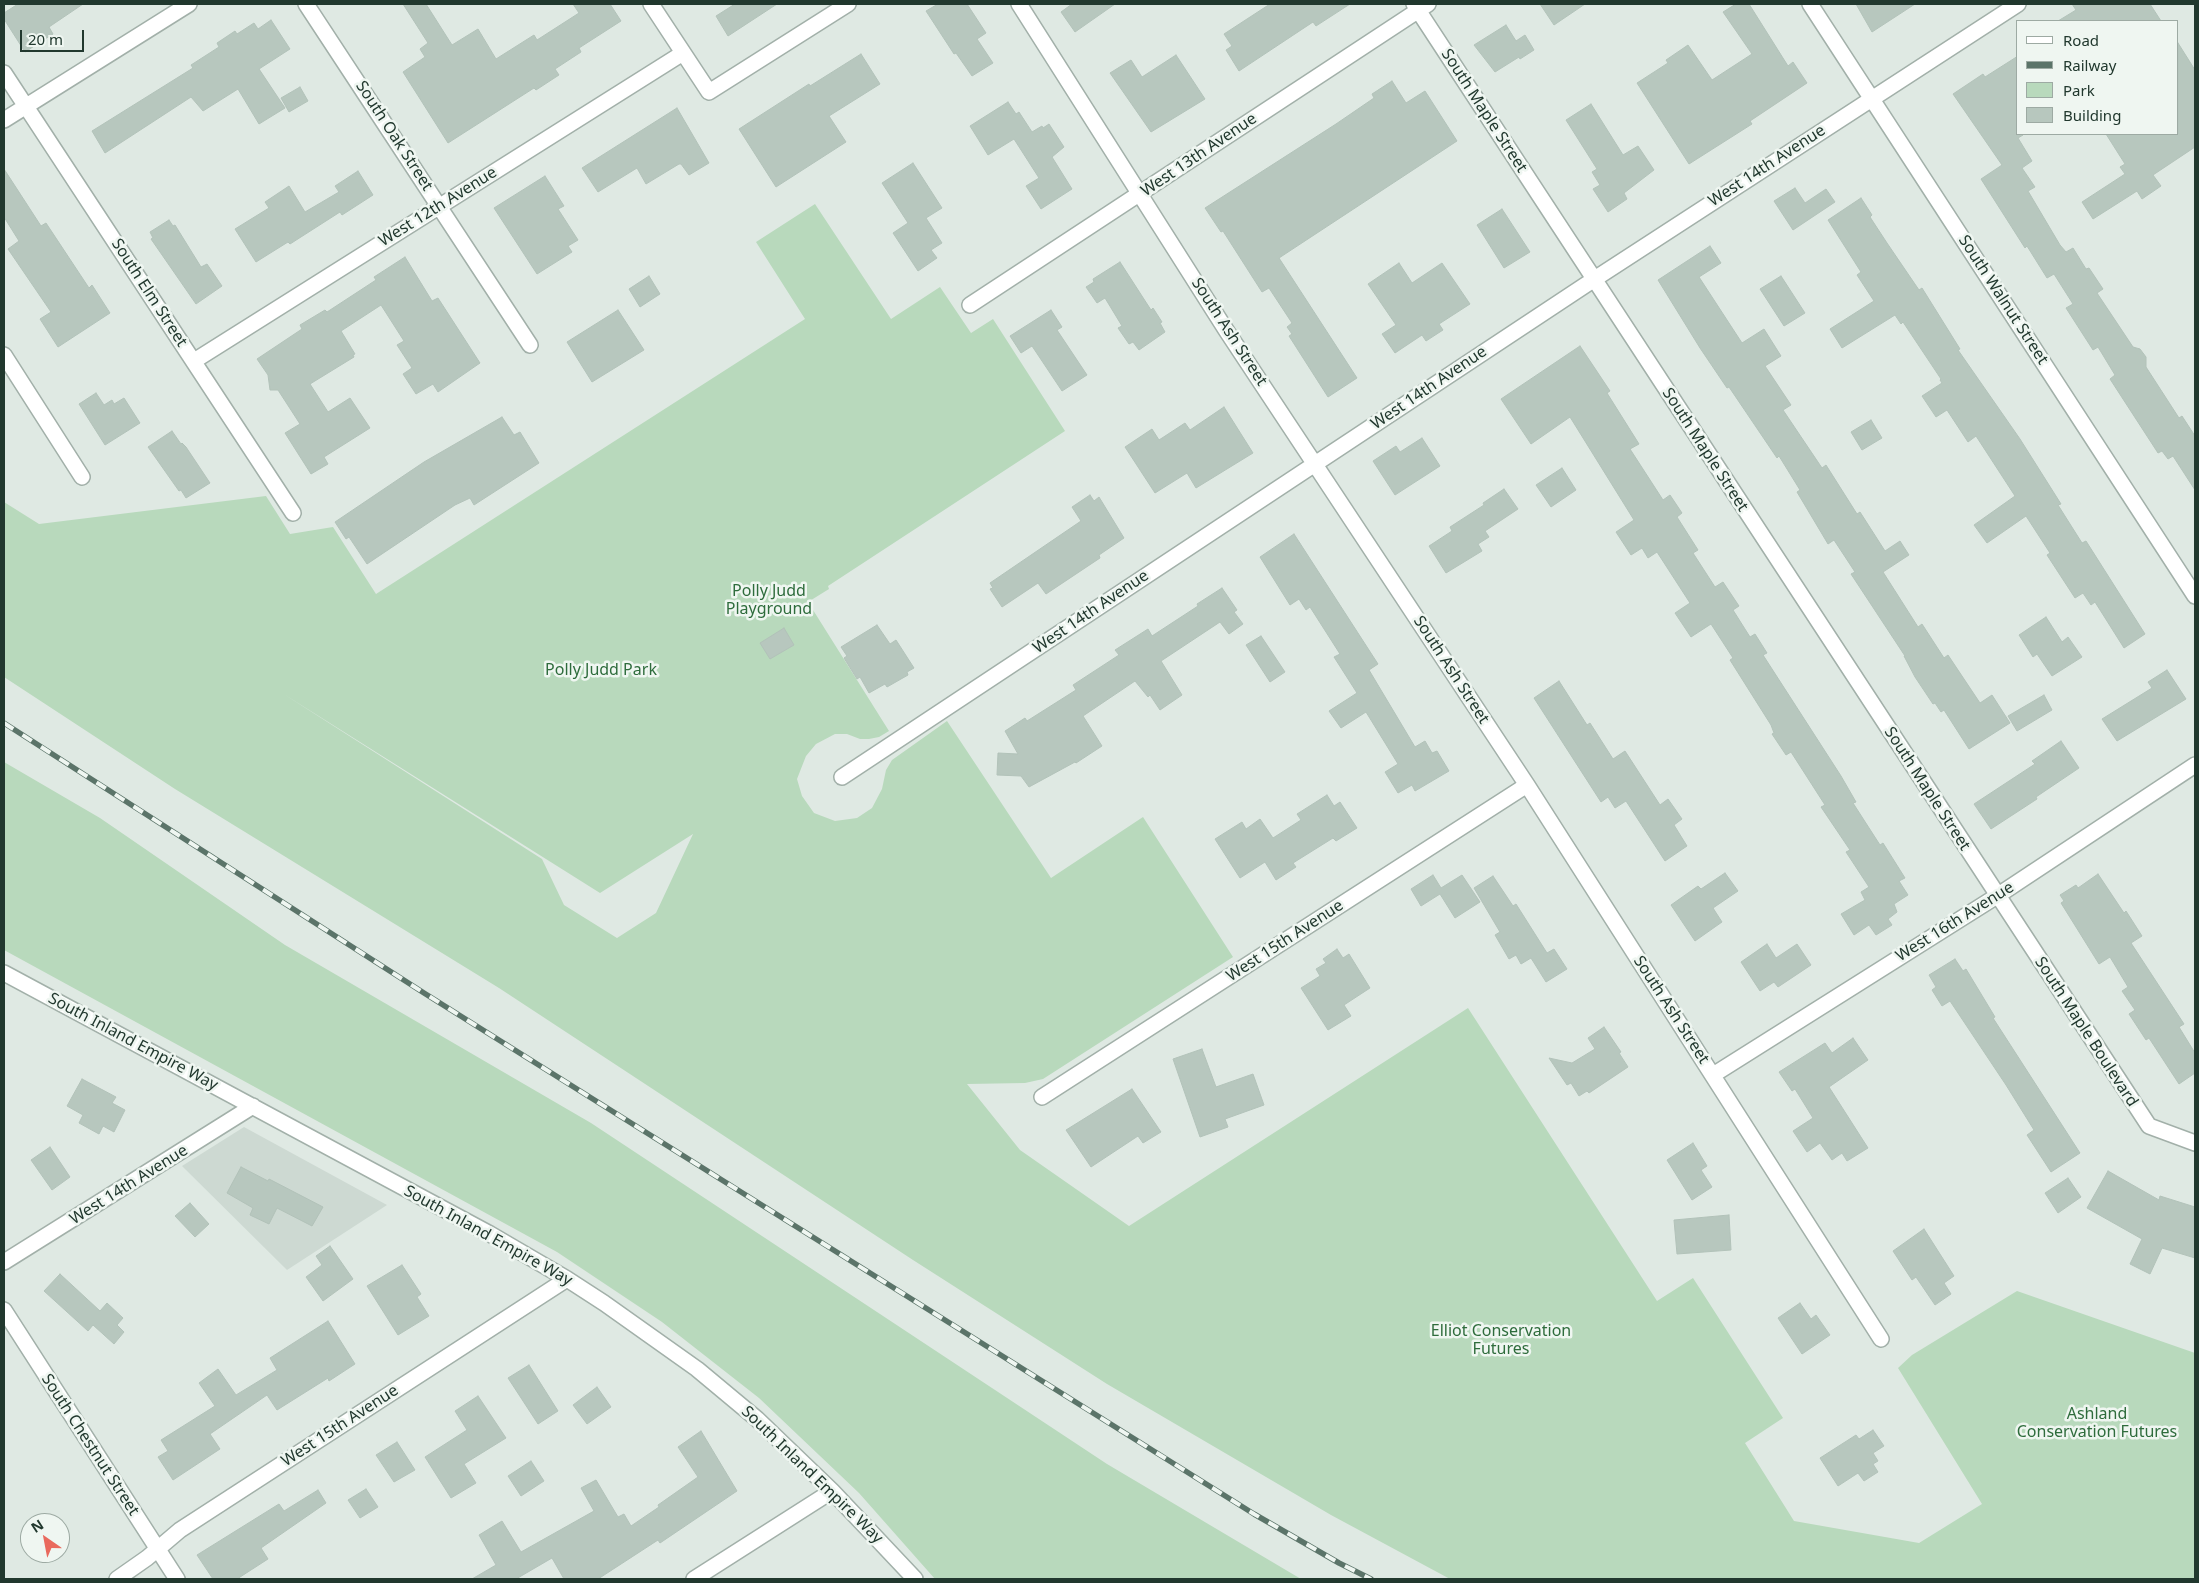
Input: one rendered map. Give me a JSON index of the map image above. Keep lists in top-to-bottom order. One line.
{"streets":{"street":["South Maple Street","South Oak Street","West 13th Avenue","West 14th Avenue","West 12th Avenue","South Elm Street","South Walnut Street","South Ash Street","West 16th Avenue","West 15th Avenue","South Maple Boulevard","South Inland Empire Way","South Chestnut Street"]},"crossings":[["South Maple Street","West 13th Avenue"],["South Maple Street","West 14th Avenue"],["South Maple Street","West 16th Avenue"],["South Maple Street","South Maple Boulevard"],["South Oak Street","West 12th Avenue"],["West 13th Avenue","South Ash Street"],["West 14th Avenue","South Walnut Street"],["West 14th Avenue","South Ash Street"],["West 14th Avenue","South Inland Empire Way"],["West 12th Avenue","South Elm Street"],["South Ash Street","West 16th Avenue"],["South Ash Street","West 15th Avenue"],["West 16th Avenue","South Maple Boulevard"],["West 15th Avenue","South Inland Empire Way"],["West 15th Avenue","South Chestnut Street"]],"parks":["Polly Judd Playground","Polly Judd Park","Elliot Conservation Futures","Ashland Conservation Futures"],"legend":["Road","Railway","Park","Building"],"scale_bar":"20 m","north":"top left"}
